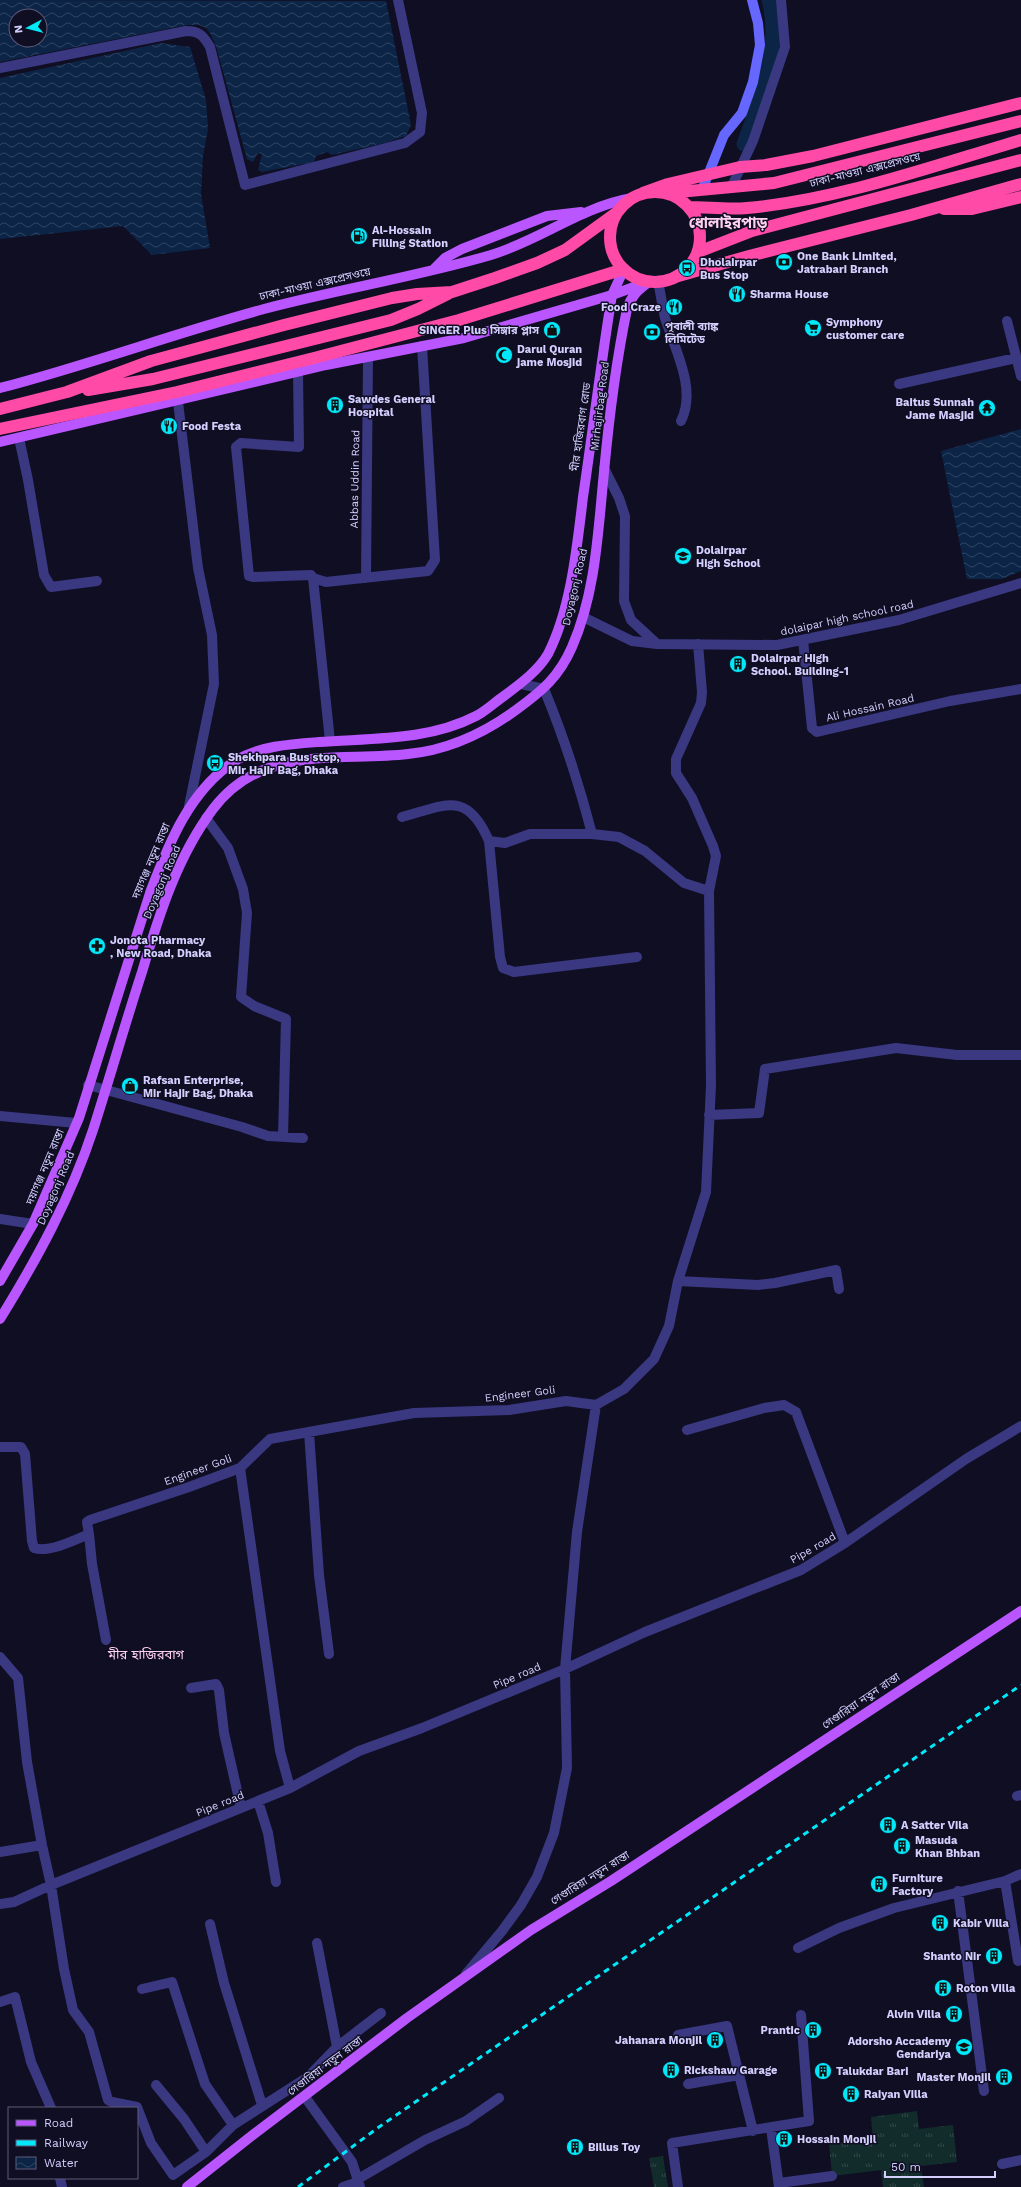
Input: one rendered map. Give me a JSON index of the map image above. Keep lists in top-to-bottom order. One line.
{"streets":{"highway":["ঢাকা-মাওয়া এক্সপ্রেসওয়ে"],"main road":["Mirhajirbag Road","মীর হাজিরবাগ রোড","Doyagonj Road","দয়াগঞ্জ নতুন রাস্তা","গেণ্ডারিয়া নতুন রাস্তা"],"street":["Abbas Uddin Road","dolaipar high school road","Ali Hossain Road","Engineer Goli","Pipe road"]},"crossings":[["ঢাকা-মাওয়া এক্সপ্রেসওয়ে","Mirhajirbag Road"],["ঢাকা-মাওয়া এক্সপ্রেসওয়ে","মীর হাজিরবাগ রোড"],["Mirhajirbag Road","মীর হাজিরবাগ রোড"],["Mirhajirbag Road","Doyagonj Road"],["মীর হাজিরবাগ রোড","দয়াগঞ্জ নতুন রাস্তা"],["Doyagonj Road","dolaipar high school road"],["dolaipar high school road","Ali Hossain Road"]],"districts":["ধোলাইরপাড়","মীর হাজিরবাগ"],"places":{"fuel station":["Al-Hossain Filling Station"],"bank":["One Bank Limited, Jatrabari Branch","পূবালী ব্যাঙ্ক লিমিটেড"],"bus stop":["Dholairpar Bus Stop","Shekhpara Bus stop, Mir Hajir Bag, Dhaka"],"restaurant":["Sharma House","Food Craze","Food Festa"],"supermarket":["Symphony customer care"],"shop":["SINGER Plus সিঙ্গার প্লাস","Rafsan Enterprise, Mir Hajir Bag, Dhaka"],"mosque":["Darul Quran jame Mosjid"],"building":["Sawdes General Hospital","Dolairpar High School. Building-1","A Satter Vila","Masuda Khan Bhban","Furniture Factory","Kabir Villa","Shanto Nir","Roton Villa","Alvin Villa","Prantic","Jahanara Monjil","Rickshaw Garage","Talukdar Bari","Master Monjil","Raiyan Villa","Hossain Monjil","Billus Toy"],"temple":["Baitus Sunnah Jame Masjid"],"school or university":["Dolairpar High School","Adorsho Accademy Gendariya"],"pharmacy":["Jonota Pharmacy , New Road, Dhaka"]},"legend":["Road","Railway","Water"],"scale_bar":"50 m","north":"left"}
